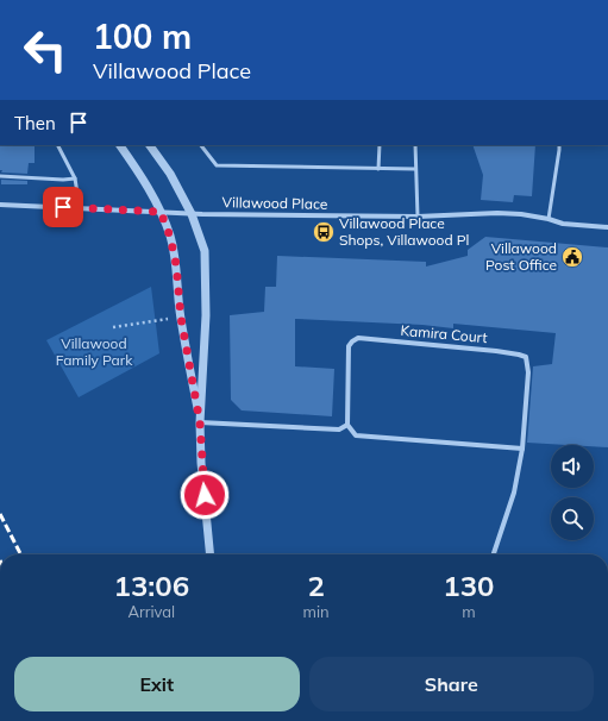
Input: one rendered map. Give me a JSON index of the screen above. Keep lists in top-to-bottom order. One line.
{"streets":{"street":["Villawood Place","Kamira Court"]},"parks":["Villawood Family Park"],"places":{"bus stop":["Villawood Place Shops, Villawood Pl"],"public building":["Villawood Post Office"]},"page":{"turn":["100 m","Villawood Place"],"then":"Then","eta":["13:06","Arrival","2","min","130","m"],"buttons":["Exit","Share"]}}
